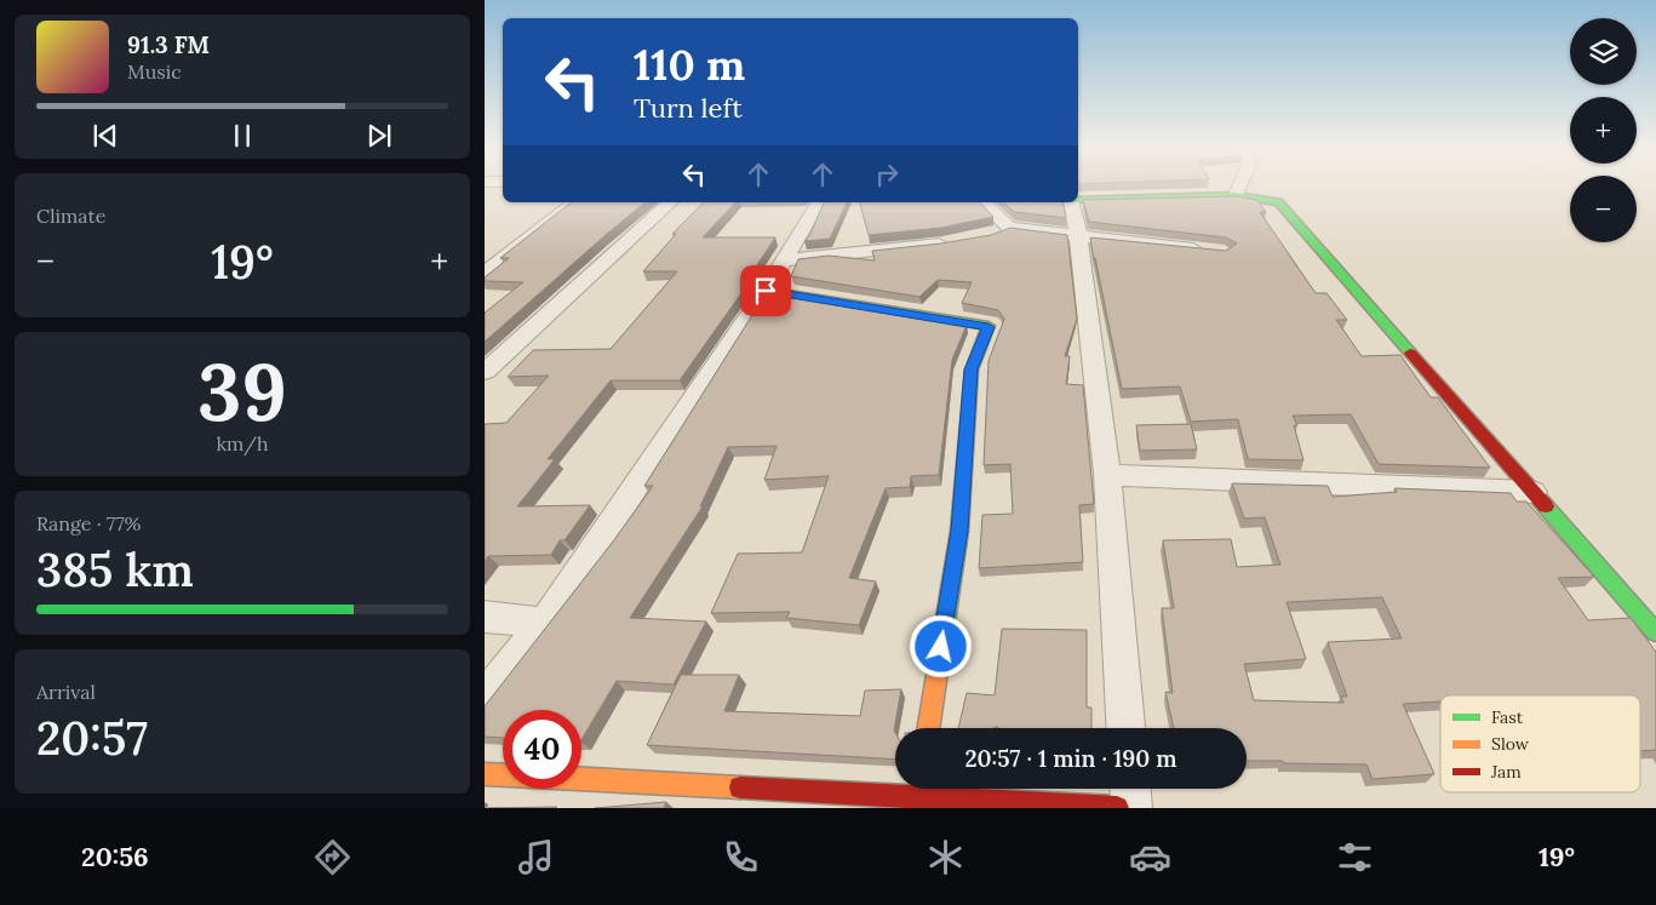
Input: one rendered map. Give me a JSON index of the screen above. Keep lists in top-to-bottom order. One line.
{"legend":["Fast","Slow","Jam"],"page":{"map_buttons":["+","−"],"turn":["110 m","Turn left"],"song":["91.3 FM","Music"],"tile":["Climate",["39","km/h"],["Range · 77%","385 km"],["Arrival","20:57"]],"heat":["−","19°","+"],"limit":"40","trip":"20:57 · 1 min · 190 m","tabs":["20:56","19°"]}}
